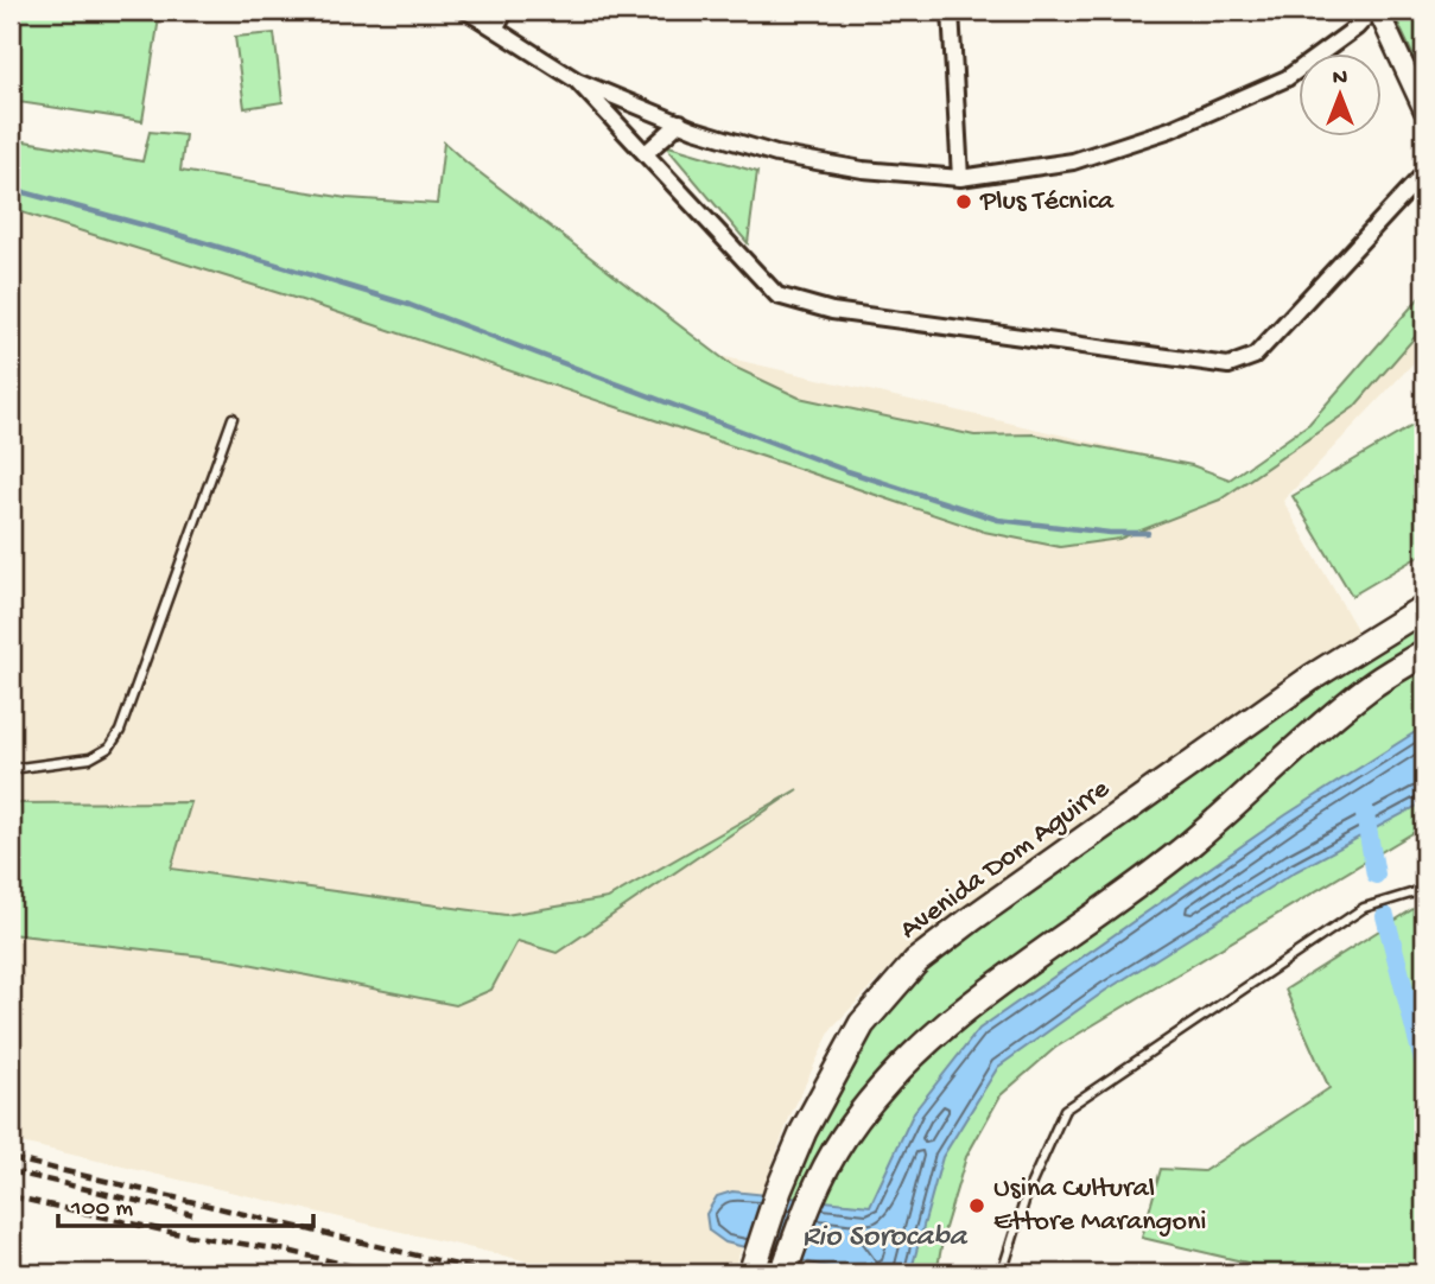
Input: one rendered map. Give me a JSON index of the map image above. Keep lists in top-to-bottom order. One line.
{"streets":{"highway":["Avenida Dom Aguirre"]},"water":["Rio Sorocaba"],"places":["Plus Técnica","Usina Cultural Ettore Marangoni"],"scale_bar":"100 m","north":"top"}
